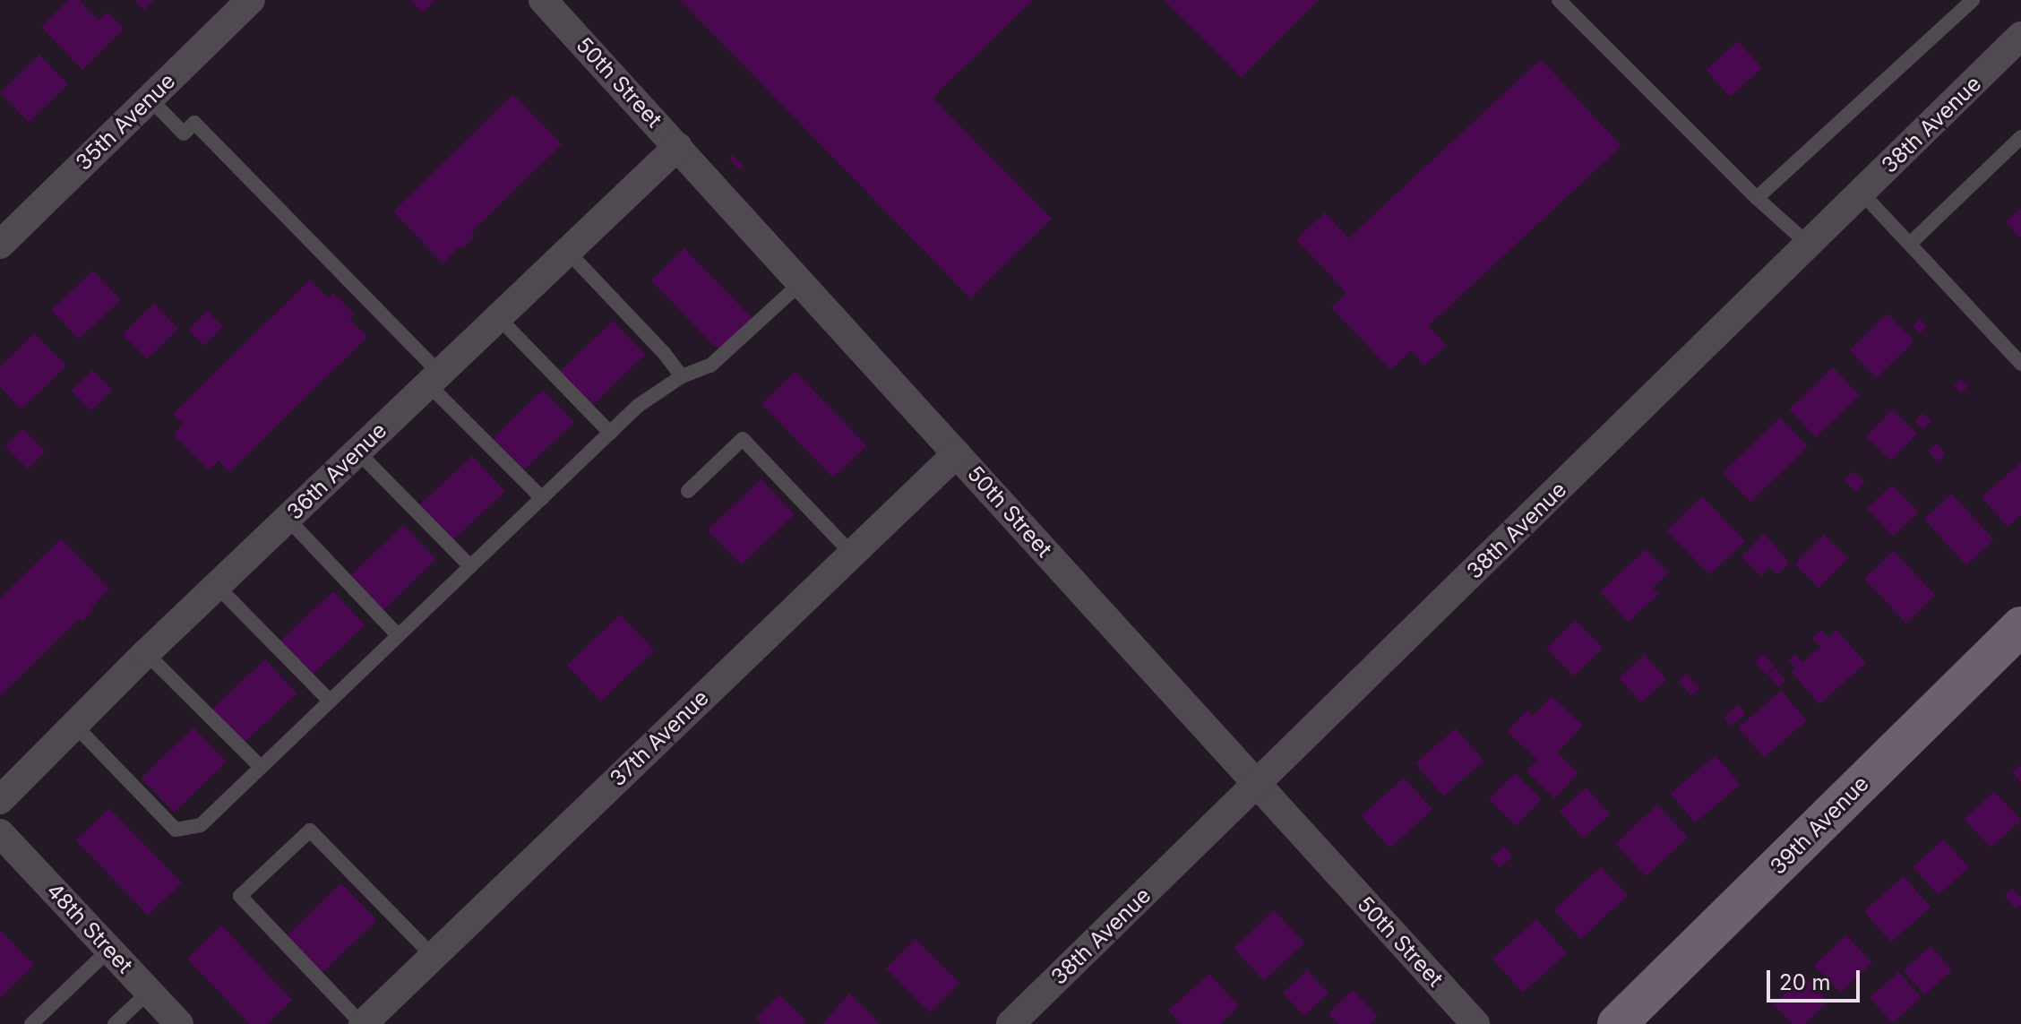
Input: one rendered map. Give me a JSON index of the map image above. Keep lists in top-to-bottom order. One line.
{"streets":{"main road":["39th Avenue"],"street":["50th Street","35th Avenue","38th Avenue","36th Avenue","37th Avenue","48th Street"]},"crossings":[["50th Street","38th Avenue"],["50th Street","36th Avenue"],["50th Street","37th Avenue"]],"scale_bar":"20 m"}
